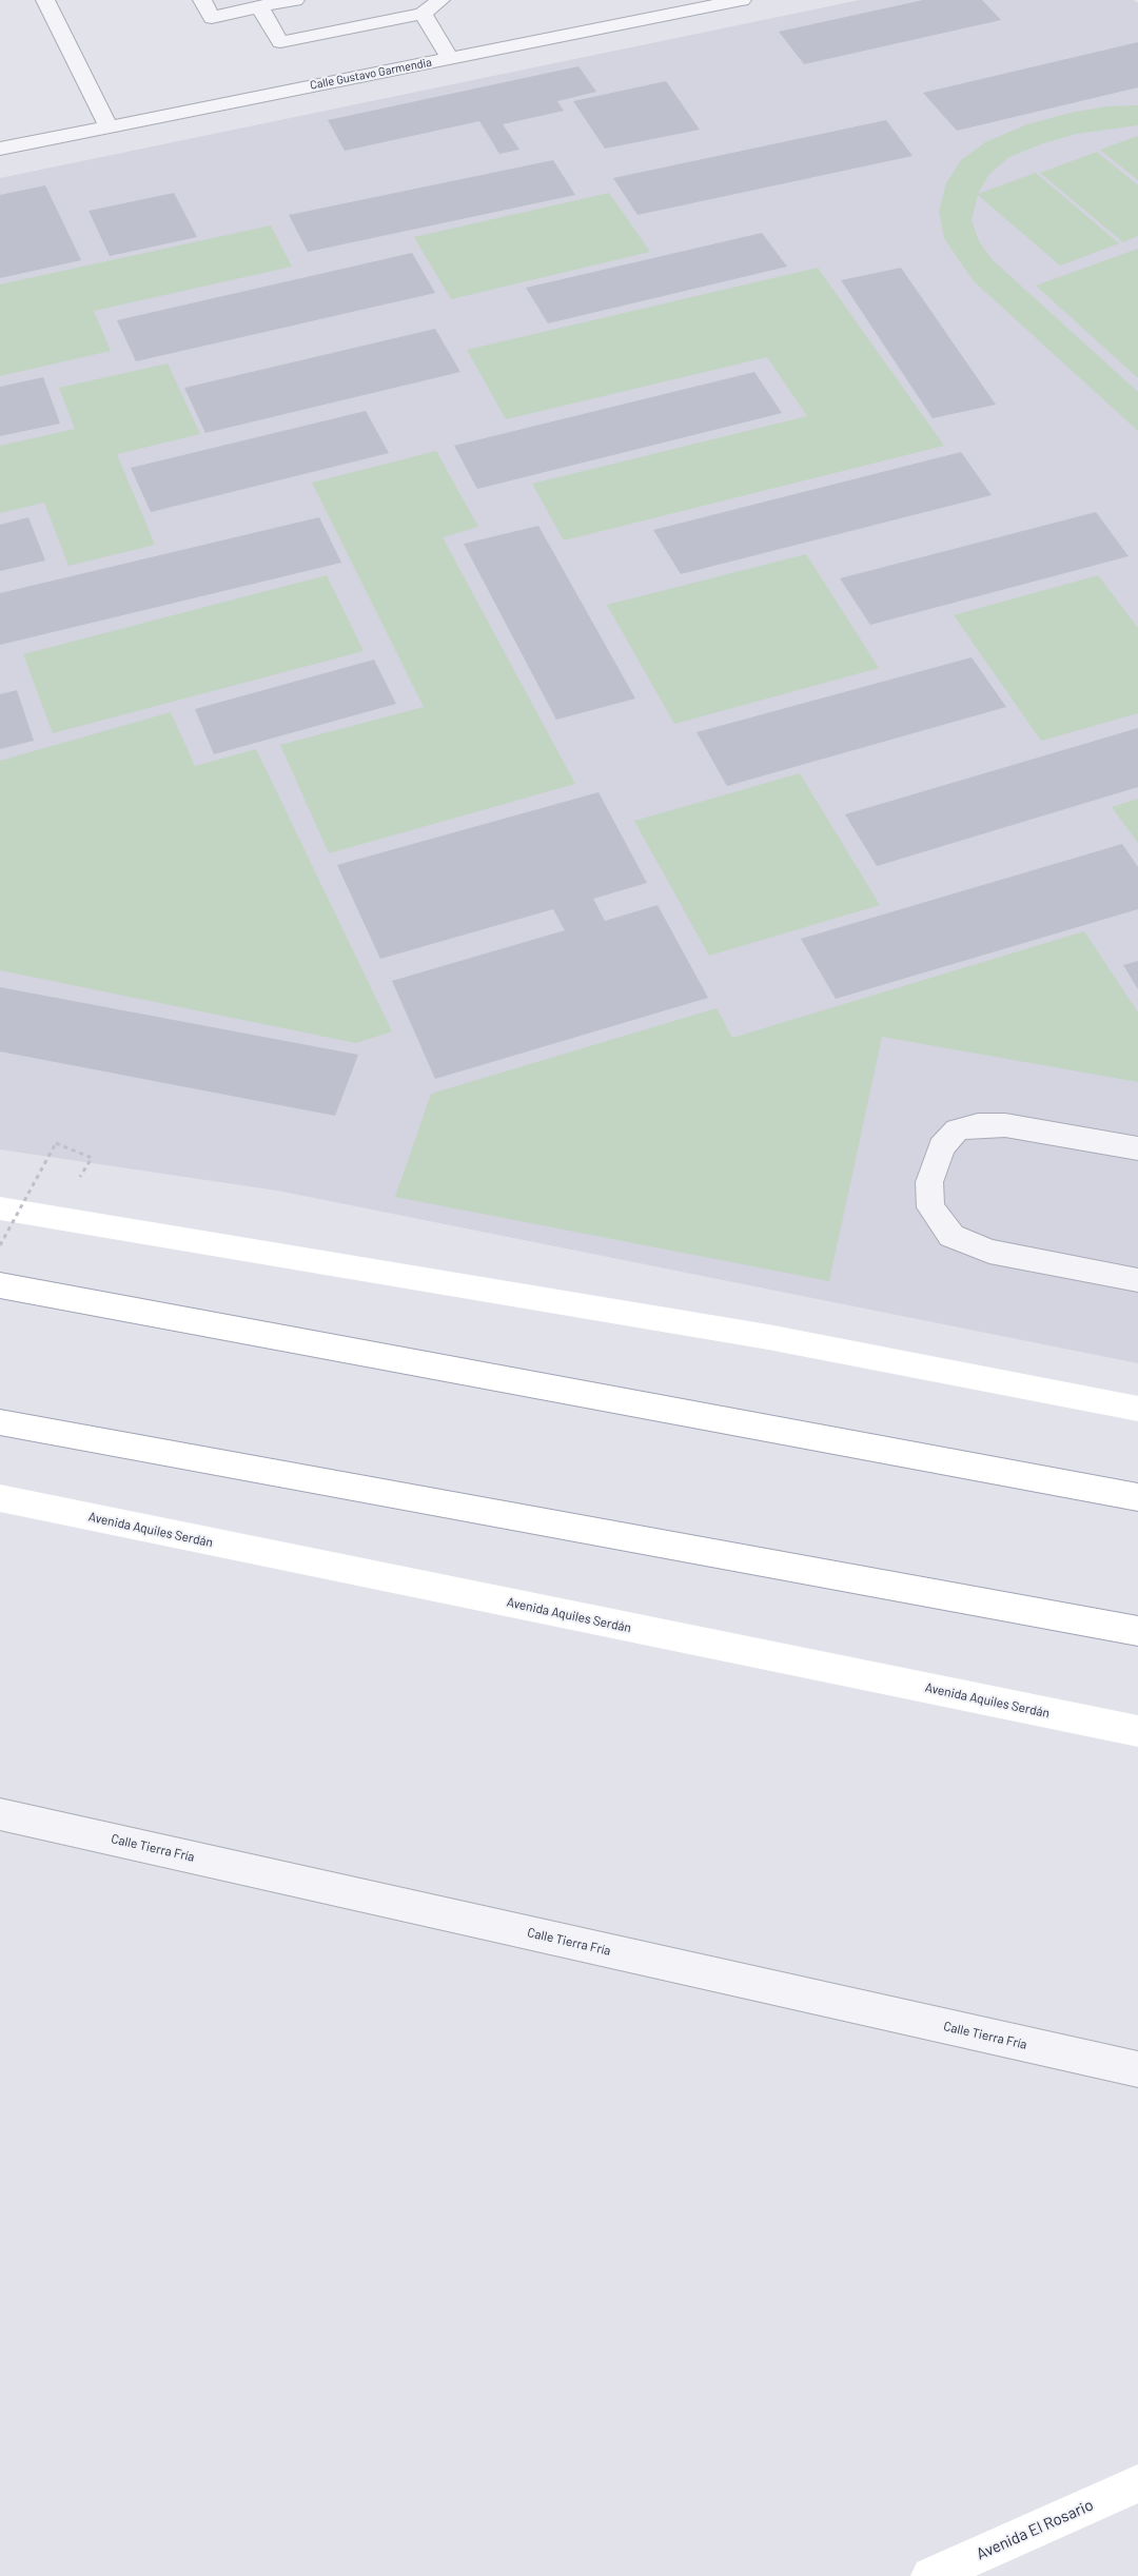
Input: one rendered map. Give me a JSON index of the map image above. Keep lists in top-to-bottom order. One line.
{"streets":{"street":["Calle Gustavo Garmendia","Avenida Aquiles Serdán","Calle Tierra Fría","Avenida El Rosario"]}}
